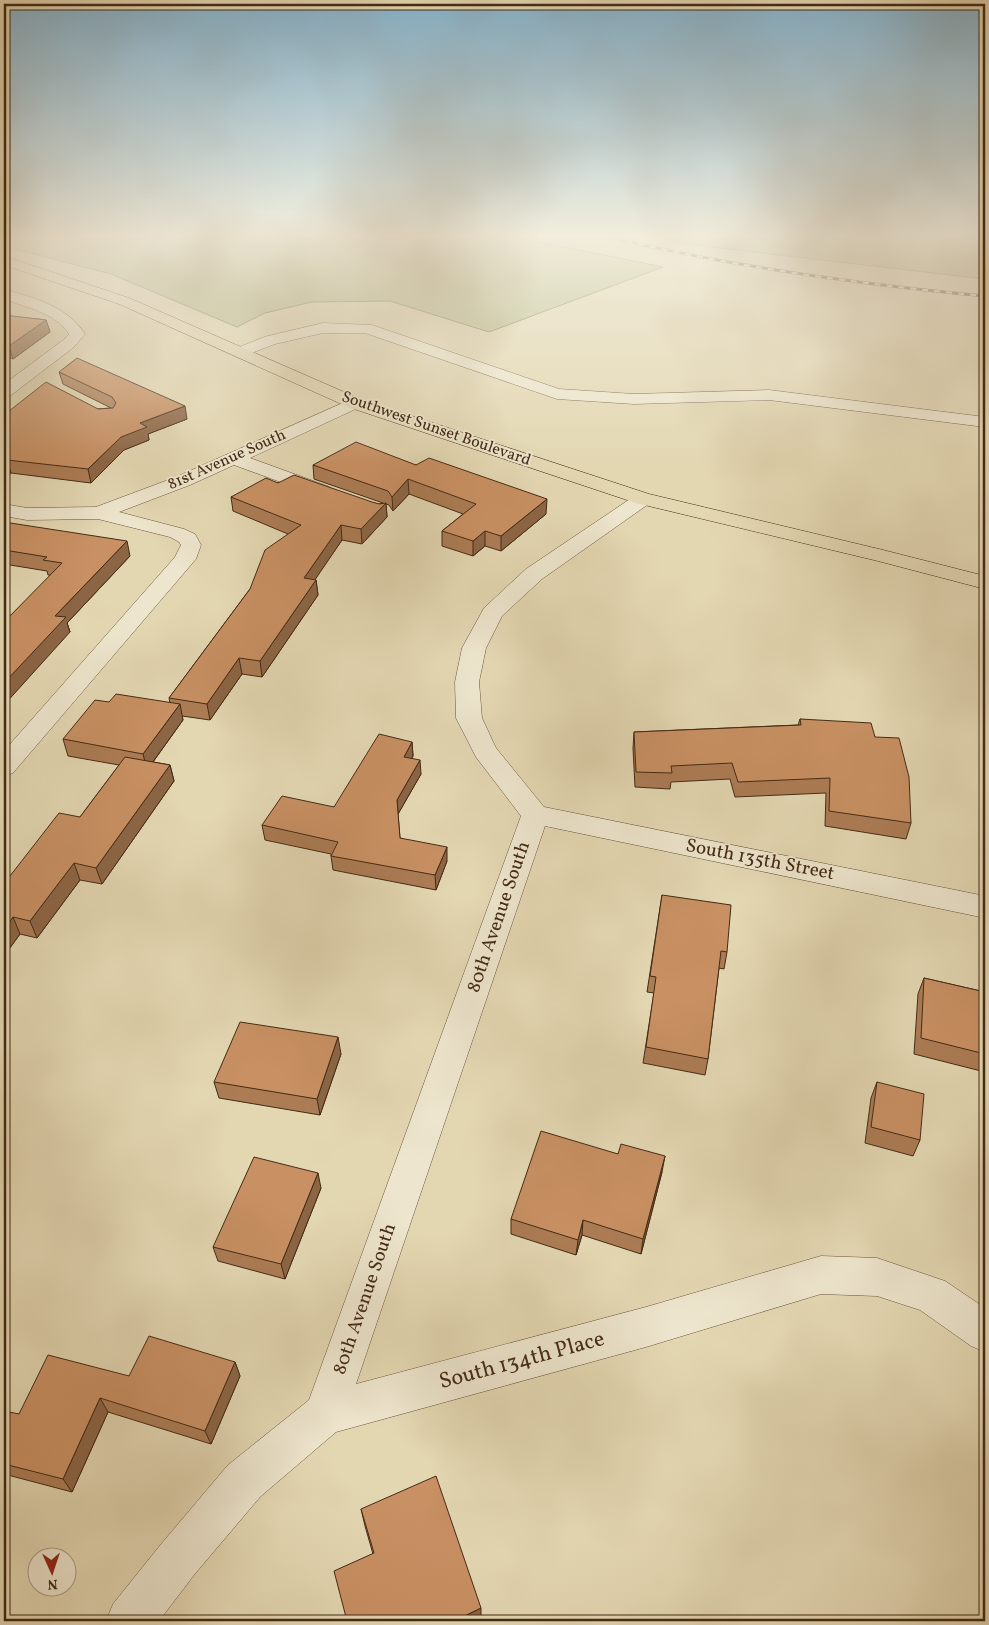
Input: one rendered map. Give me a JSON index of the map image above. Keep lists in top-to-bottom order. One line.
{"streets":{"main road":["Southwest Sunset Boulevard"],"street":["81st Avenue South","South 135th Street","80th Avenue South","South 134th Place"]},"crossings":[["Southwest Sunset Boulevard","81st Avenue South"],["South 135th Street","80th Avenue South"],["80th Avenue South","South 134th Place"]],"north":"bottom"}
